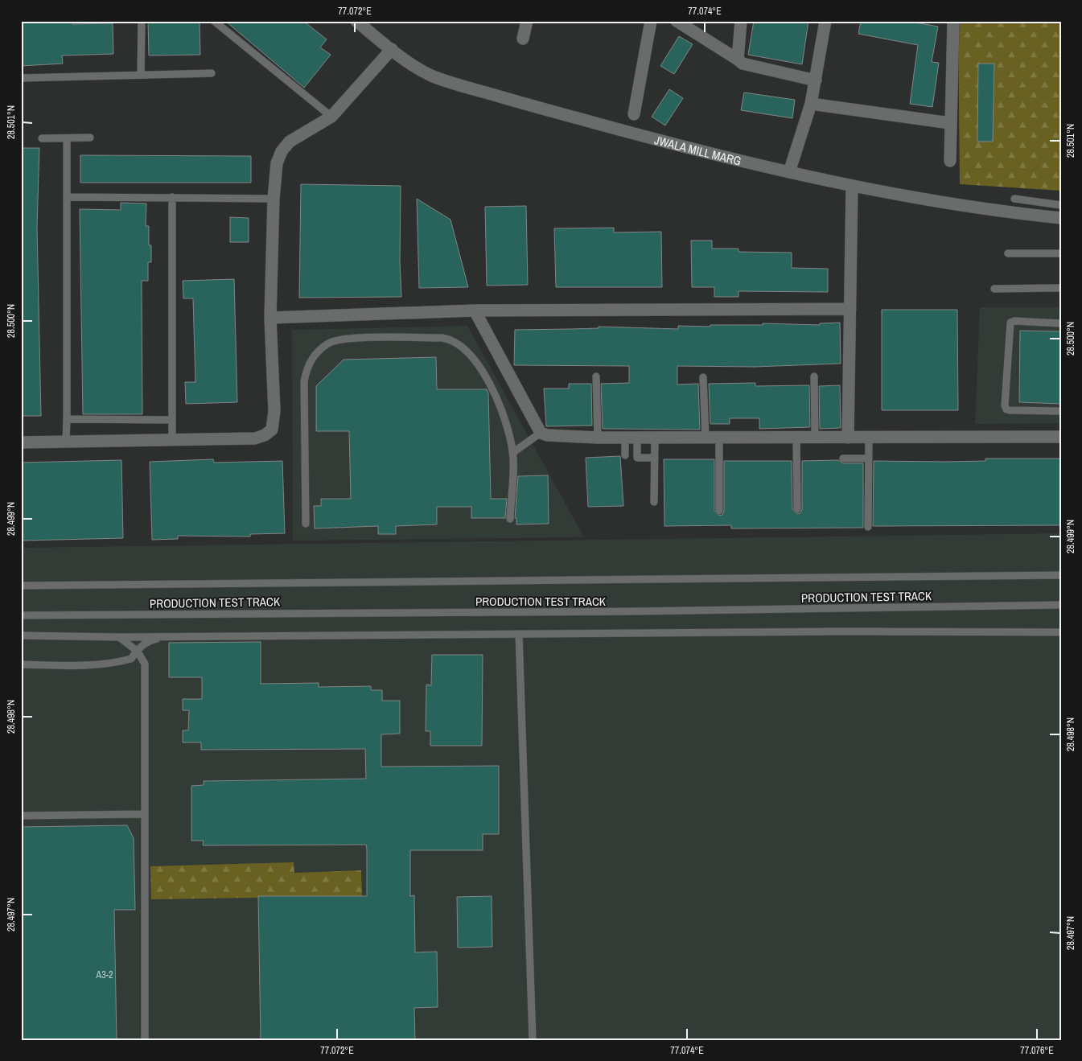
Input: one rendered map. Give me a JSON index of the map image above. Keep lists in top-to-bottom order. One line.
{"streets":{"street":["JWALA MILL MARG"],"lane":["PRODUCTION TEST TRACK"]},"house_numbers":["A3-2"],"coordinates":["77.072°E","77.074°E","28.501°N","28.500°N","28.499°N","28.498°N","28.497°N","77.076°E"]}
